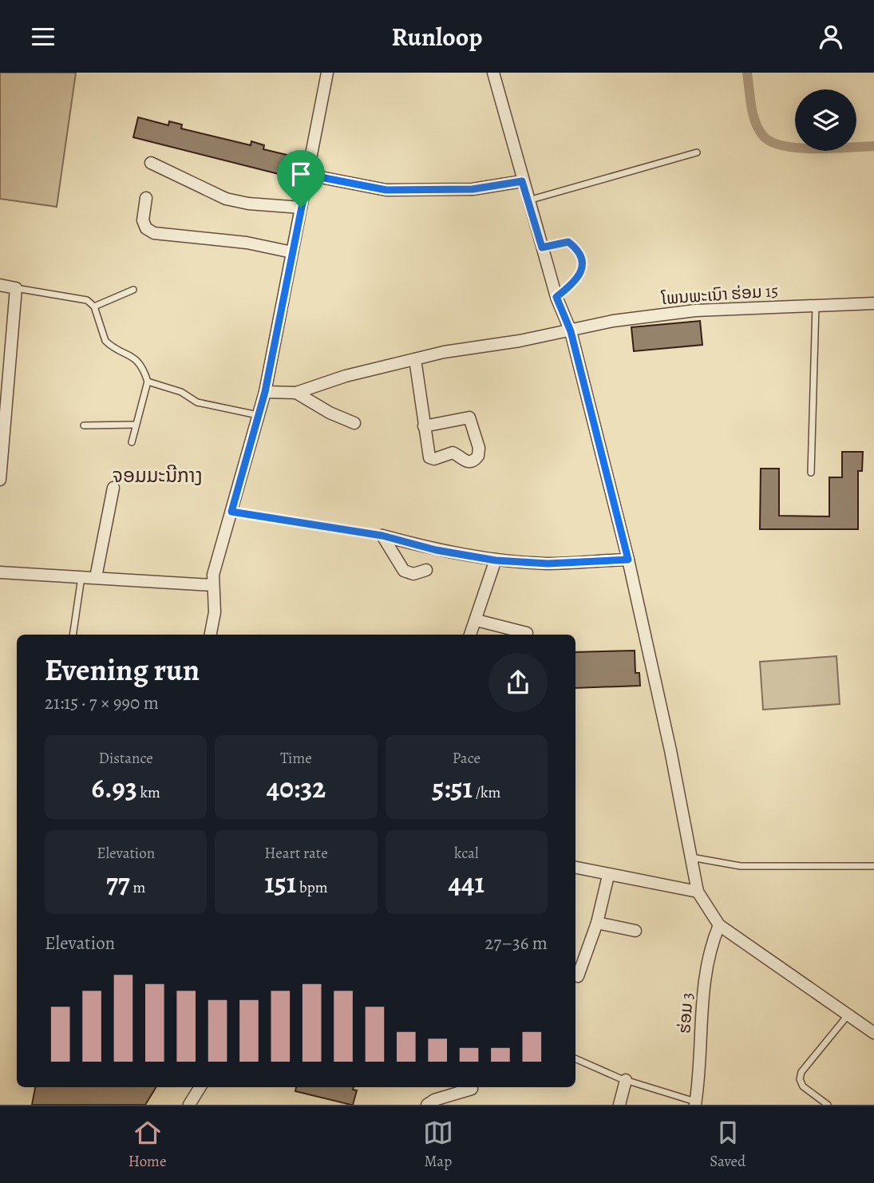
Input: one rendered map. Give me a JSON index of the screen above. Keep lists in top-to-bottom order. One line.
{"streets":{"street":["ໂພນພະເນົາ ຮ່ອມ 15","ຮ່ອມ 3"]},"districts":["ຈອມມະນີກາງ"],"page":{"header":"Runloop","heading":["Evening run","21:15 · 7 × 990 m"],"stats":[["Distance","6.93 km"],["Time","40:32"],["Pace","5:51 /km"],["Elevation","77 m"],["Heart rate","151 bpm"],["kcal","441"]],"chart":["Elevation","27–36 m"],"tabs":["Home","Map","Saved"]}}
